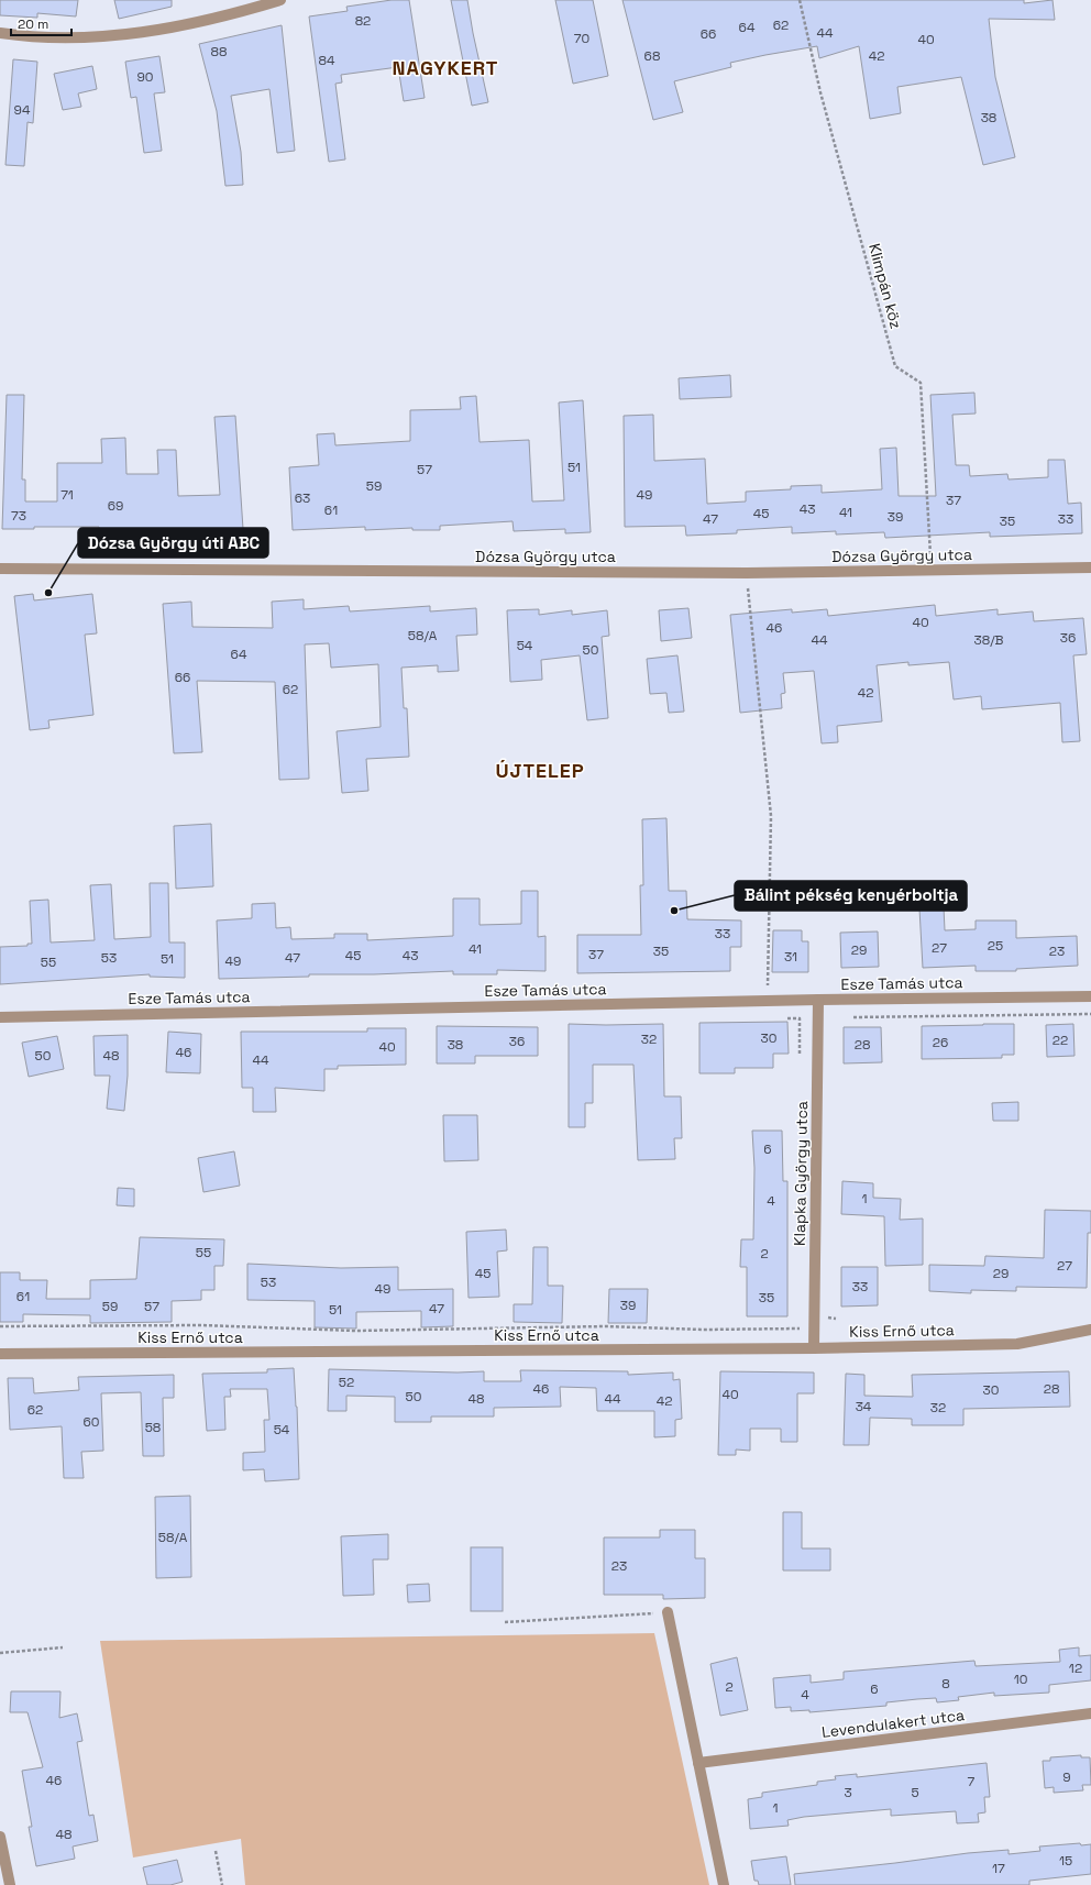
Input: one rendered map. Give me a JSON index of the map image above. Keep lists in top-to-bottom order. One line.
{"streets":{"street":["Dózsa György utca","Esze Tamás utca","Klapka György utca","Kiss Ernő utca","Levendulakert utca"],"path":["Klimpán köz"]},"crossings":[["Klimpán köz","Dózsa György utca"],["Esze Tamás utca","Klapka György utca"],["Klapka György utca","Kiss Ernő utca"]],"districts":["NAGYKERT","ÚJTELEP"],"places":["Dózsa György úti ABC","Bálint pékség kenyérboltja"],"house_numbers":["82","62","64","44","66","70","40","88","68","42","84","90","94","38","51","57","59","71","49","63","37","69","43","61","41","45","73","39","47","33","35","40","46","58/A","36","44","38/B","54","50","64","66","62","42","33","25","27","41","29","35","23","37","45","43","31","53","47","51","49","55","30","32","22","36","26","38","28","40","46","50","48","44","6","1","4","55","2","27","45","29","53","33","49","61","35","39","59","57","47","51","52","46","28","30","40","50","48","44","42","34","32","62","60","58","54","58/A","23","12","10","8","2","6","4","9","46","7","3","5","1","48","15","17"],"scale_bar":"20 m"}
